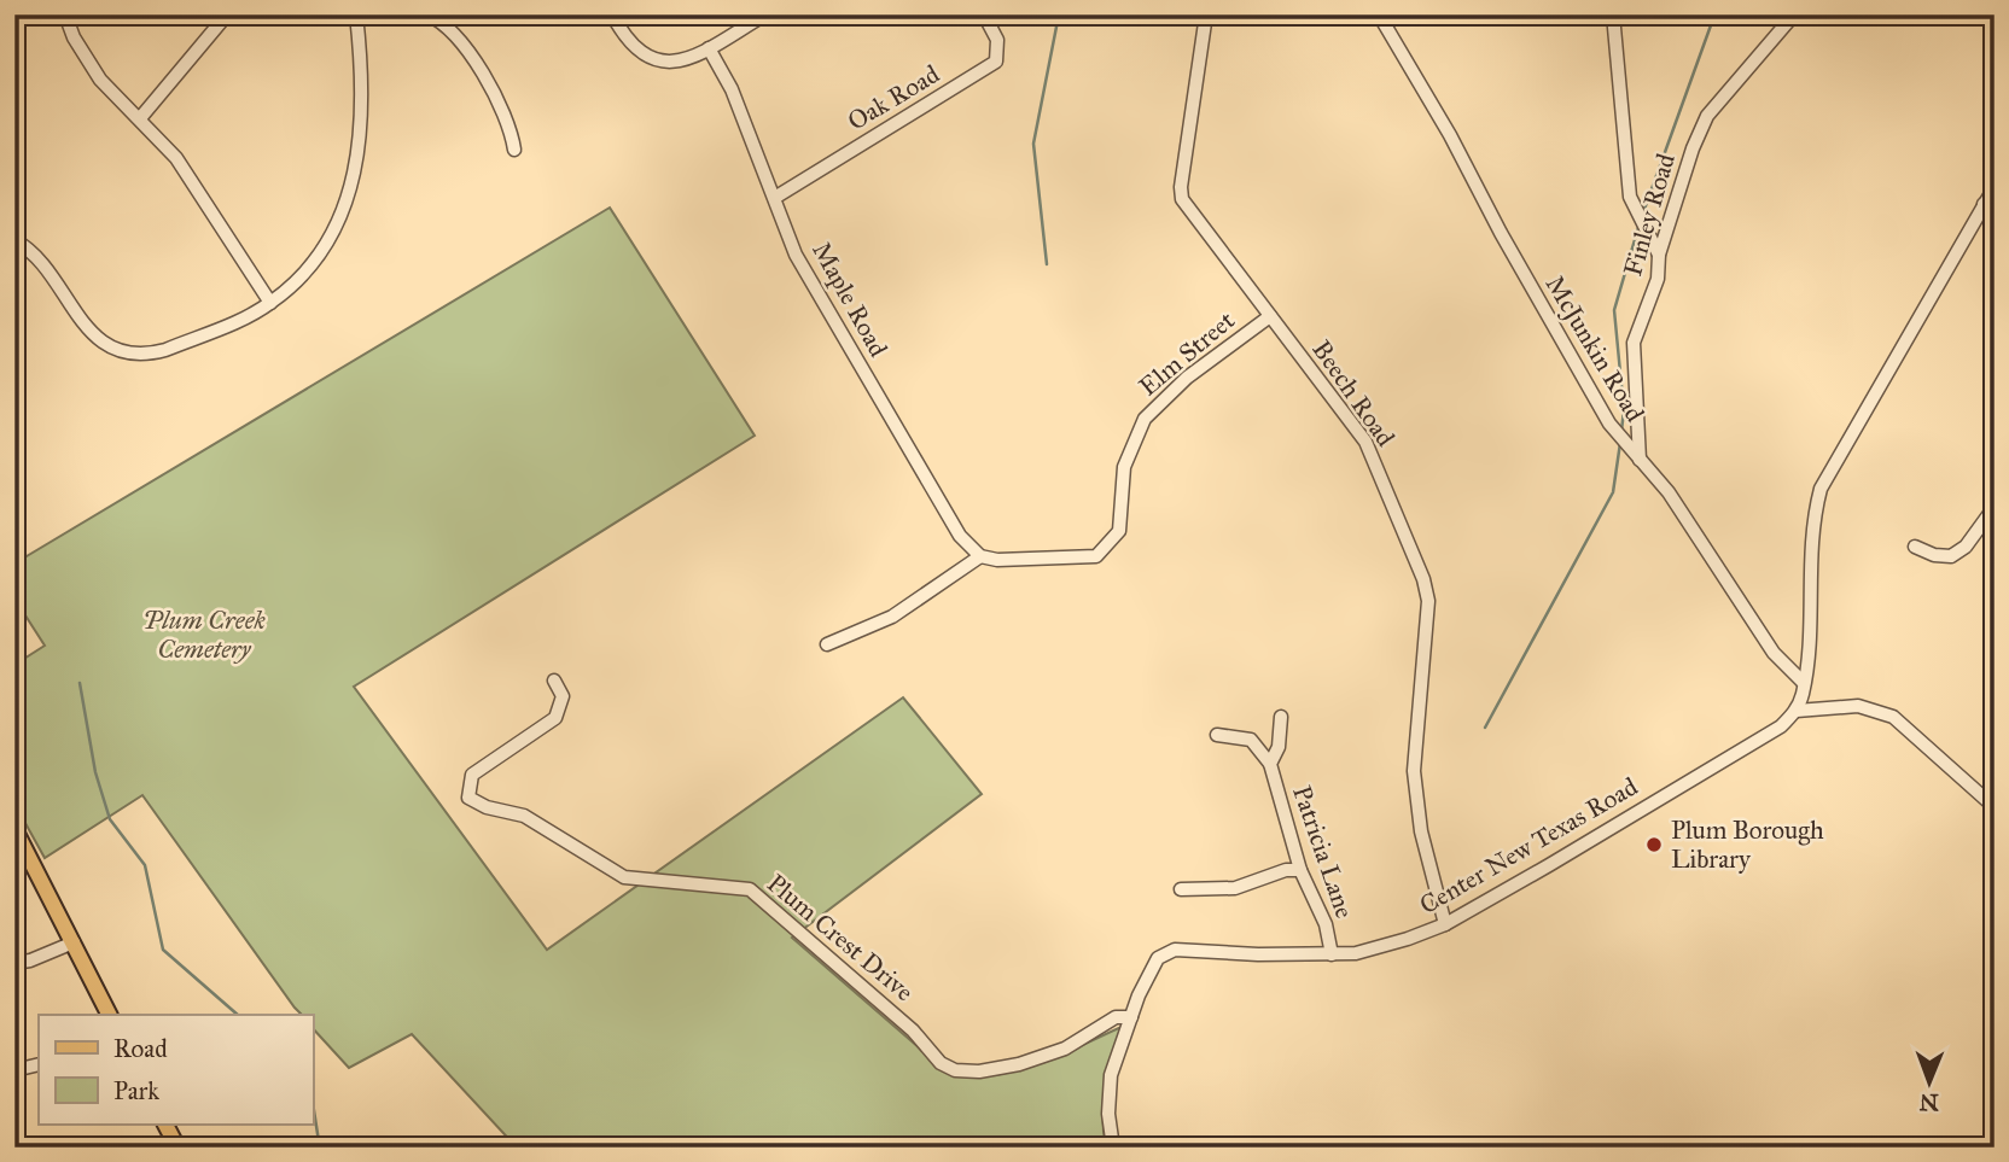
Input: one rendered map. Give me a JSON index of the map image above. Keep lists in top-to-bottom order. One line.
{"streets":{"street":["Oak Road","Finley Road","Maple Road","McJunkin Road","Elm Street","Beech Road","Center New Texas Road","Patricia Lane","Plum Crest Drive"]},"crossings":[["Oak Road","Maple Road"],["Finley Road","McJunkin Road"],["Maple Road","Elm Street"],["Elm Street","Beech Road"],["Beech Road","Center New Texas Road"],["Center New Texas Road","Patricia Lane"],["Center New Texas Road","Plum Crest Drive"]],"parks":["Plum Creek Cemetery"],"places":["Plum Borough Library"],"legend":["Road","Park"],"north":"bottom"}
